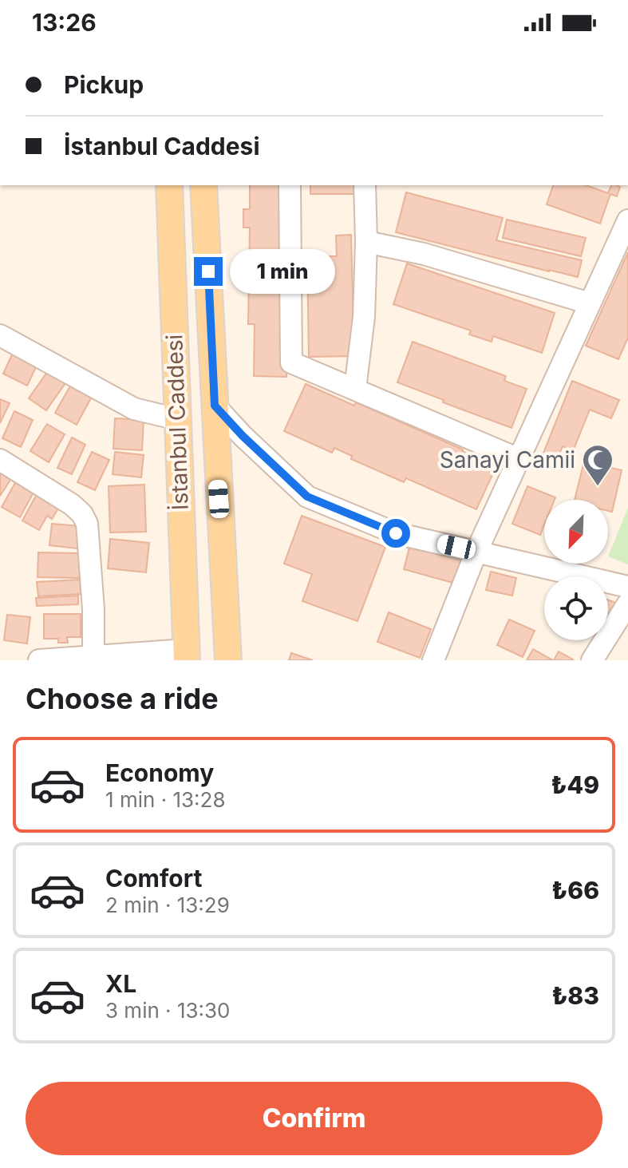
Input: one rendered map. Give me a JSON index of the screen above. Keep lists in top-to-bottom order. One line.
{"streets":{"main road":["İstanbul Caddesi"]},"places":{"mosque":["Sanayi Camii"]},"north":"bottom left","page":{"status":"13:26","banner":["Pickup","İstanbul Caddesi"],"bubble":"1 min","heading":"Choose a ride","list":[{"name":"Economy","note":"1 min · 13:28","value":"₺49"},{"name":"Comfort","note":"2 min · 13:29","value":"₺66"},{"name":"XL","note":"3 min · 13:30","value":"₺83"}],"buttons":"Confirm"}}
